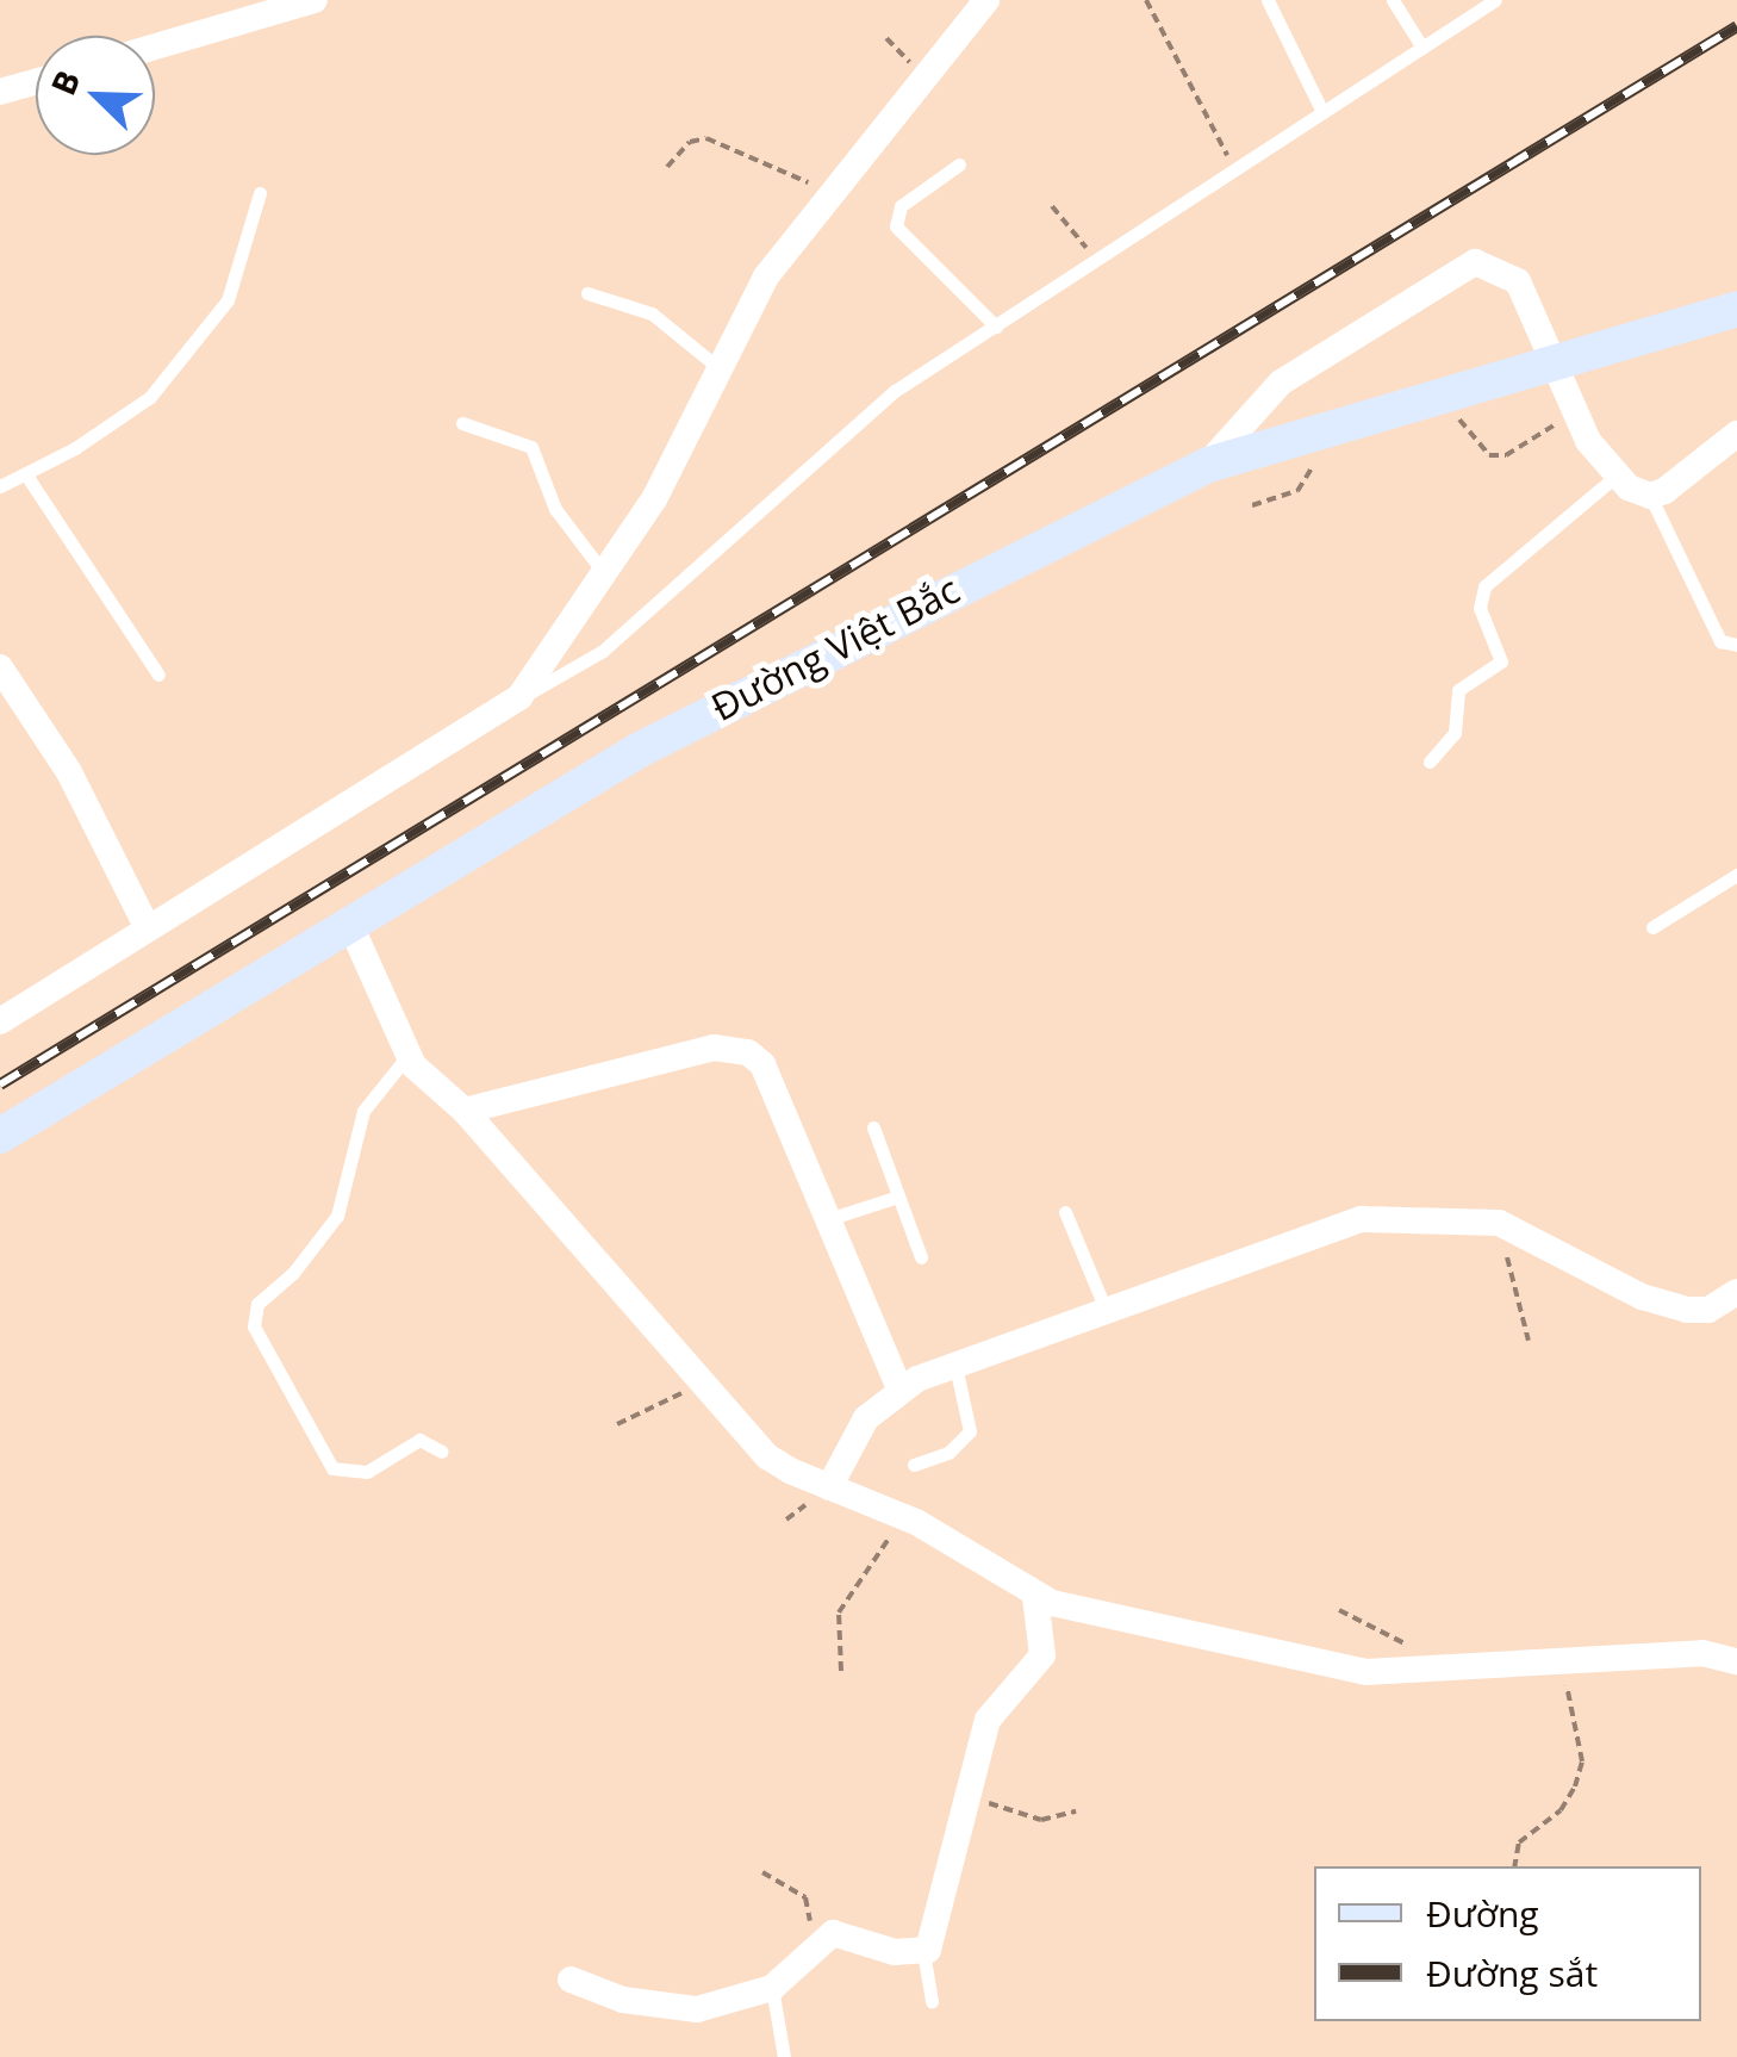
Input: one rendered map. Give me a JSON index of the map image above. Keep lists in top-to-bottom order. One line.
{"streets":{"main road":["Đường Việt Bắc"]},"legend":["Đường","Đường sắt"],"north":"top left"}
